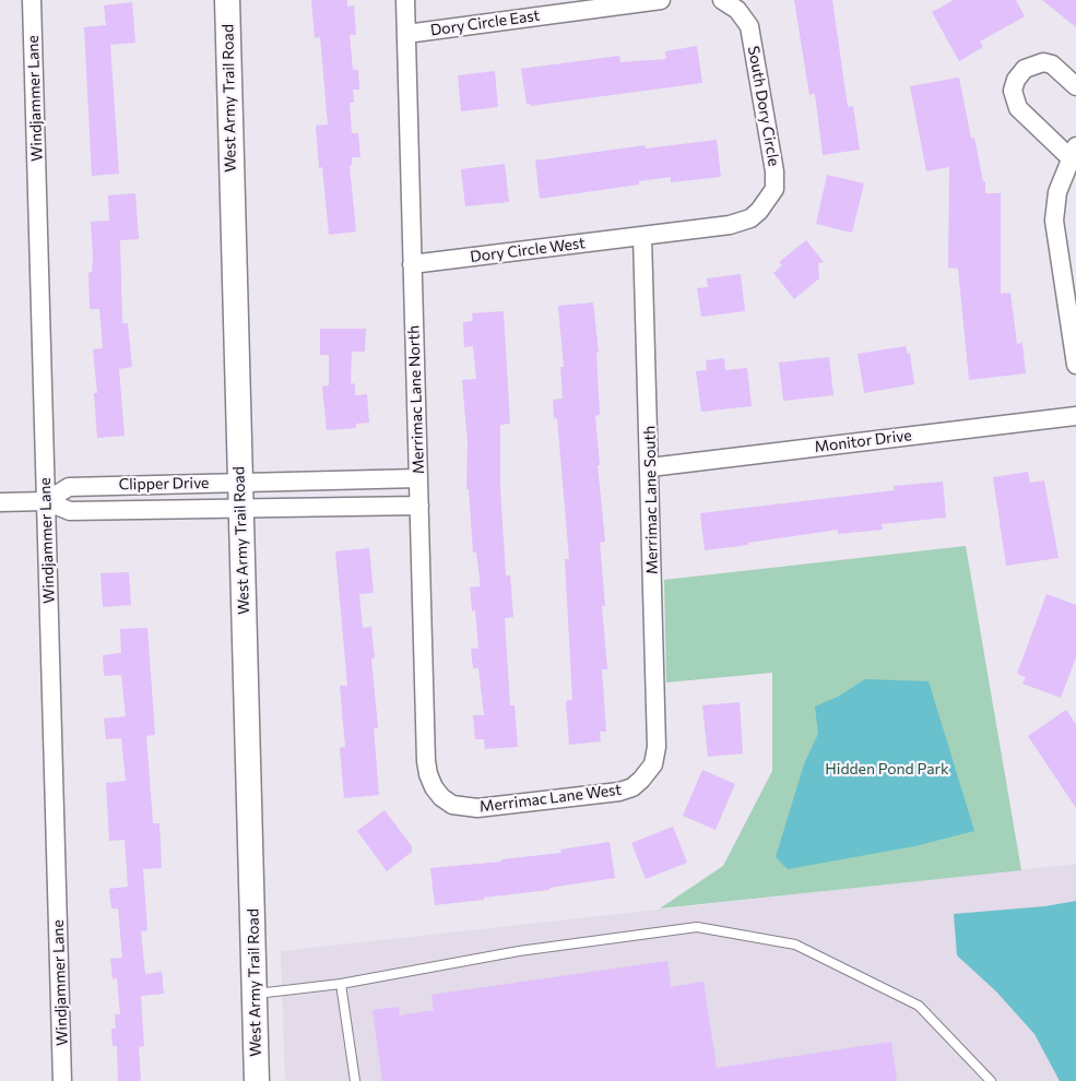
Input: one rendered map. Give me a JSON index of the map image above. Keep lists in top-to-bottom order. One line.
{"streets":{"main road":["West Army Trail Road"],"street":["Dory Circle East","Windjammer Lane","South Dory Circle","Dory Circle West","Merrimac Lane North","Monitor Drive","Clipper Drive","Merrimac Lane South","Merrimac Lane West"]},"crossings":[["Dory Circle East","Merrimac Lane North"],["Windjammer Lane","Clipper Drive"],["West Army Trail Road","Clipper Drive"],["South Dory Circle","Dory Circle West"],["South Dory Circle","Merrimac Lane South"],["Dory Circle West","Merrimac Lane North"],["Dory Circle West","Merrimac Lane South"],["Merrimac Lane North","Clipper Drive"],["Merrimac Lane North","Merrimac Lane West"],["Monitor Drive","Merrimac Lane South"],["Merrimac Lane South","Merrimac Lane West"]],"parks":["Hidden Pond Park"]}
